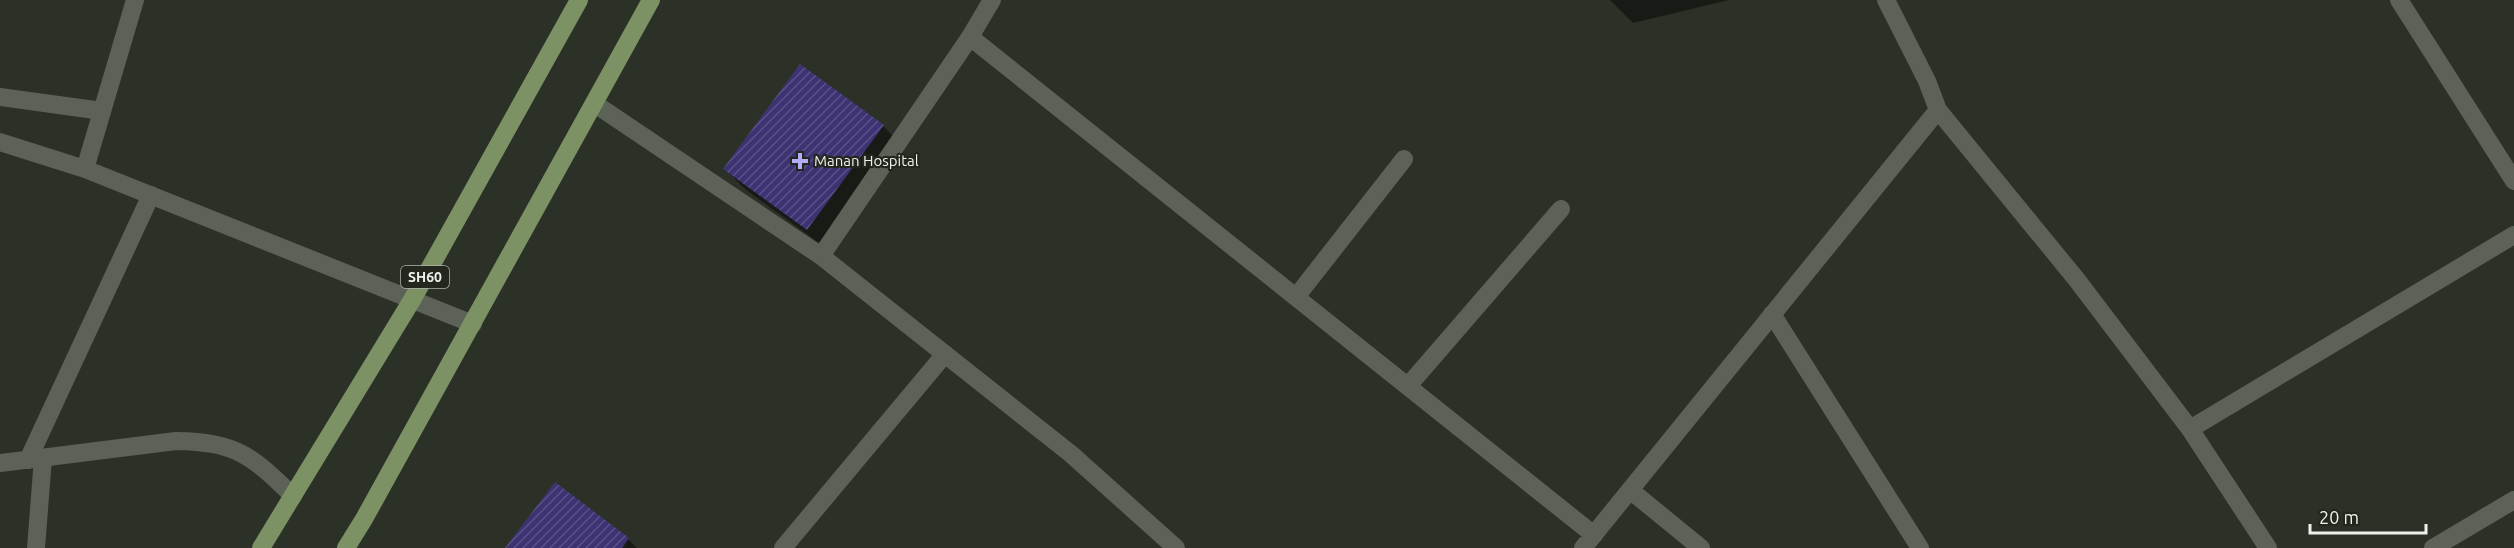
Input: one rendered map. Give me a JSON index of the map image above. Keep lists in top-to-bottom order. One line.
{"streets":{"main road":["SH60"]},"places":{"health":["Manan Hospital"]},"scale_bar":"20 m"}
